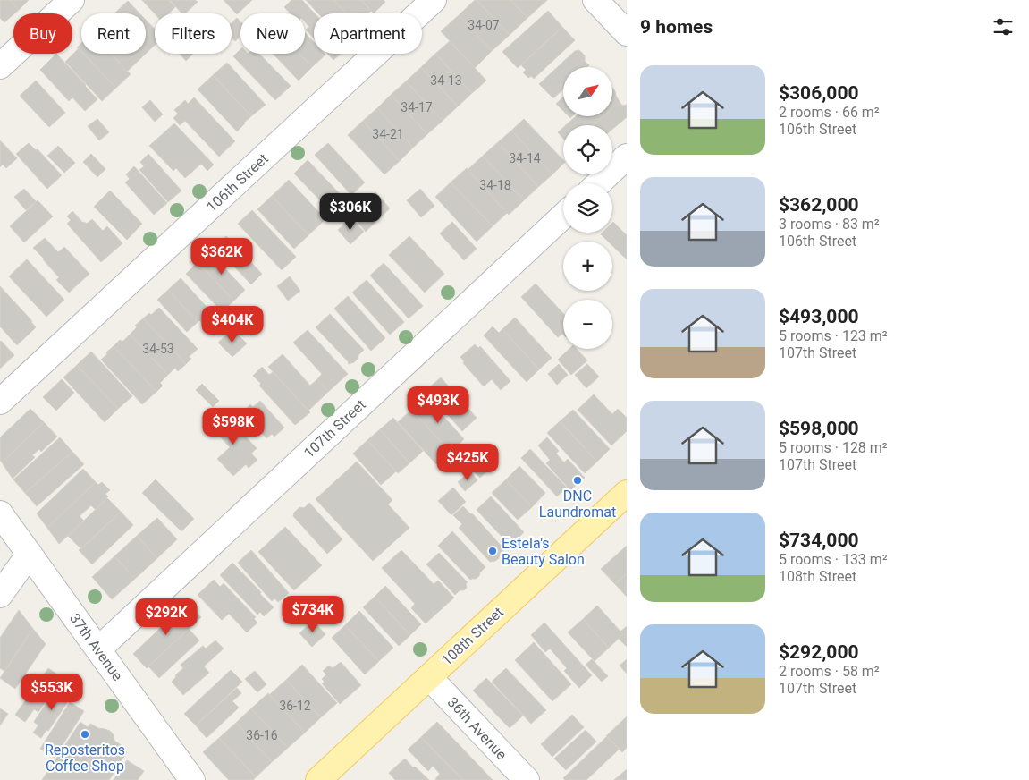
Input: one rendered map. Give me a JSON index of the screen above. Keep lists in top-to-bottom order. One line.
{"streets":{"main road":["108th Street"],"street":["106th Street","107th Street","37th Avenue","36th Avenue"]},"crossings":[["107th Street","37th Avenue"],["108th Street","36th Avenue"]],"places":["DNC Laundromat","Estela's Beauty Salon","Reposteritos Coffee Shop"],"house_numbers":["34-07","34-13","34-17","34-21","34-14","34-18","34-53","36-12","36-16"],"north":"top right","page":{"heading":"9 homes","chip":["Buy","Rent","Filters","New","Apartment"],"list":[{"name":"$306,000","note":"2 rooms · 66 m² · 106th Street"},{"name":"$362,000","note":"3 rooms · 83 m² · 106th Street"},{"name":"$493,000","note":"5 rooms · 123 m² · 107th Street"},{"name":"$598,000","note":"5 rooms · 128 m² · 107th Street"},{"name":"$734,000","note":"5 rooms · 133 m² · 108th Street"},{"name":"$292,000","note":"2 rooms · 58 m² · 107th Street"}],"map_buttons":["+","−"],"price":["$306K","$362K","$404K","$493K","$598K","$425K","$734K","$292K","$553K"]}}
